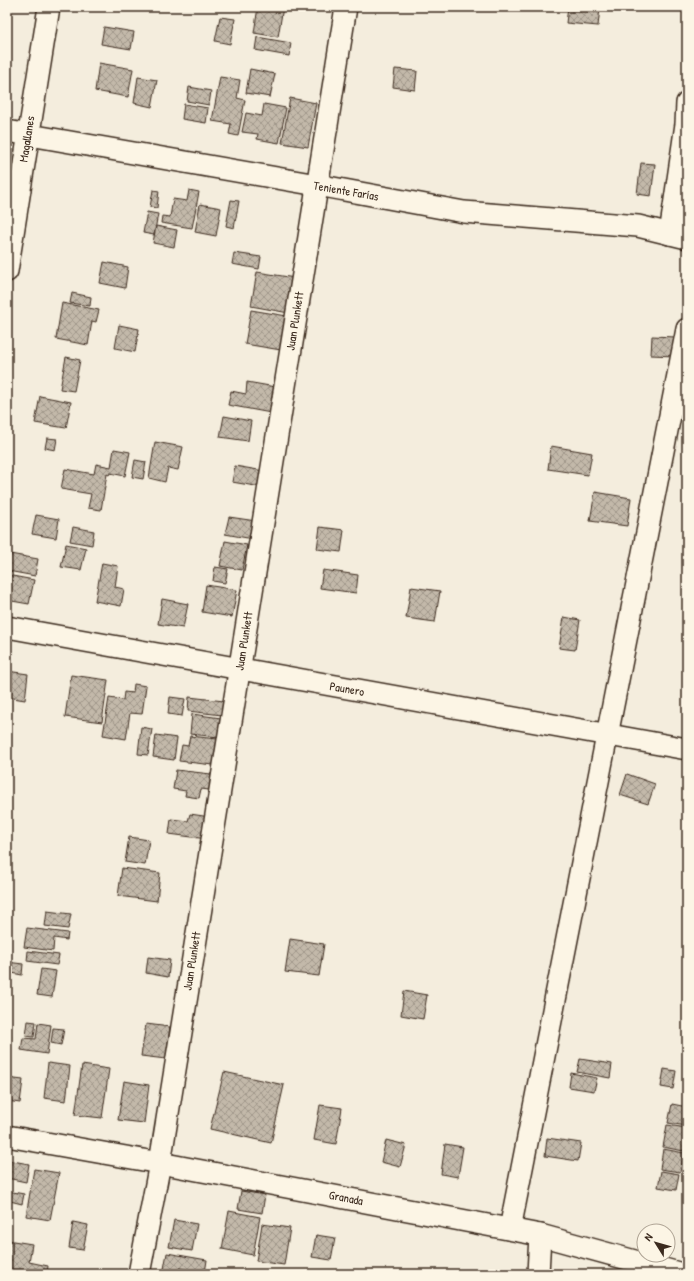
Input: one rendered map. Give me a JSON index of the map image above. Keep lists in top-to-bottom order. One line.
{"streets":{"street":["Magallanes","Teniente Farías","Juan Plunkett","Paunero","Granada"]},"crossings":[["Magallanes","Teniente Farías"],["Teniente Farías","Juan Plunkett"],["Juan Plunkett","Paunero"],["Juan Plunkett","Granada"]],"north":"top left"}
